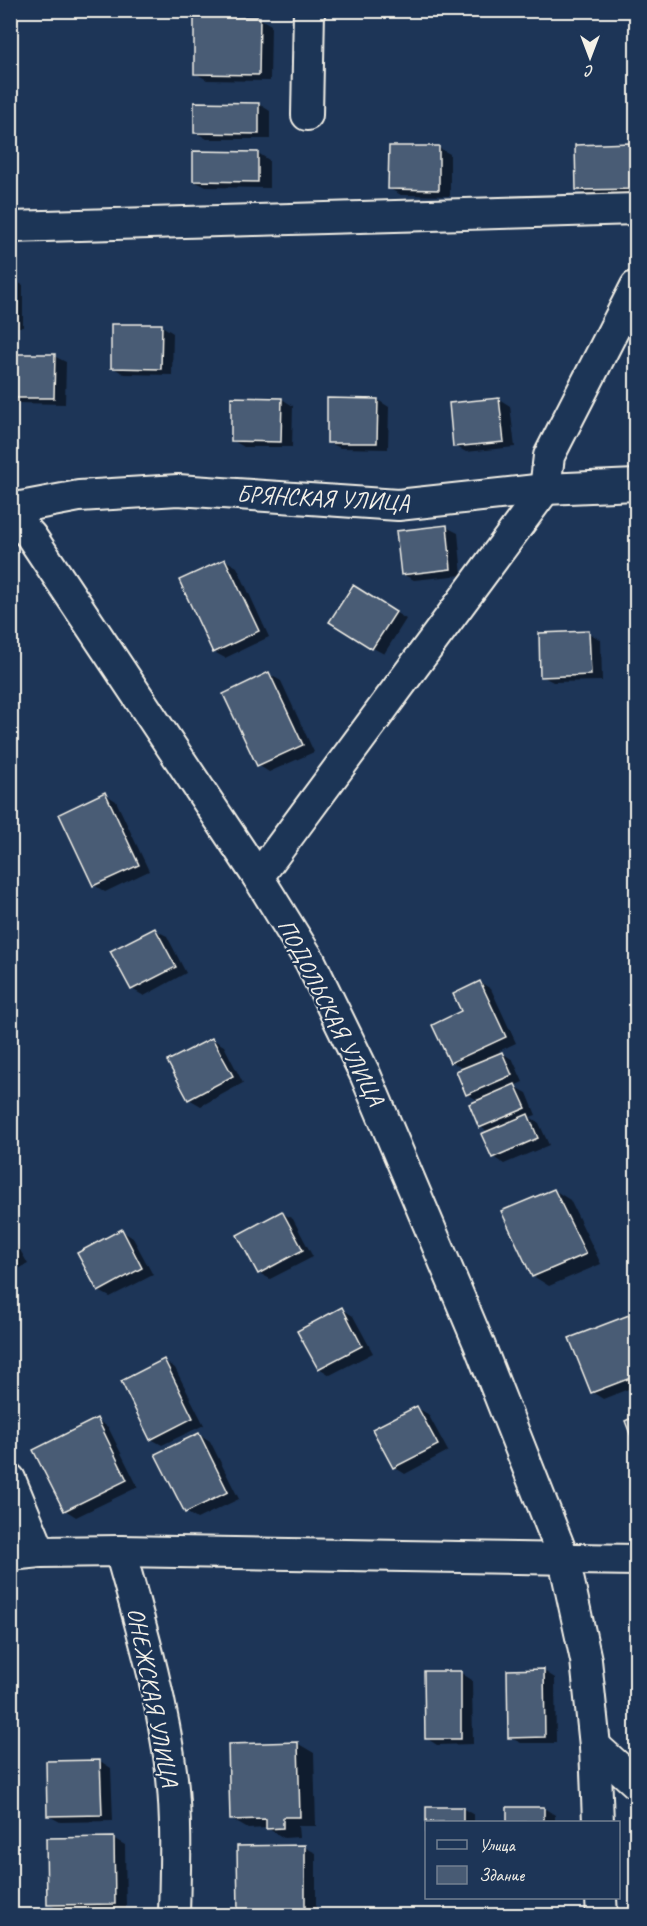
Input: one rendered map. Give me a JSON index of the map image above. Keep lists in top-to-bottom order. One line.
{"streets":{"street":["БРЯНСКАЯ УЛИЦА","ПОДОЛЬСКАЯ УЛИЦА","ОНЕЖСКАЯ УЛИЦА"]},"crossings":[["БРЯНСКАЯ УЛИЦА","ПОДОЛЬСКАЯ УЛИЦА"]],"legend":["Улица","Здание"],"north":"bottom"}
